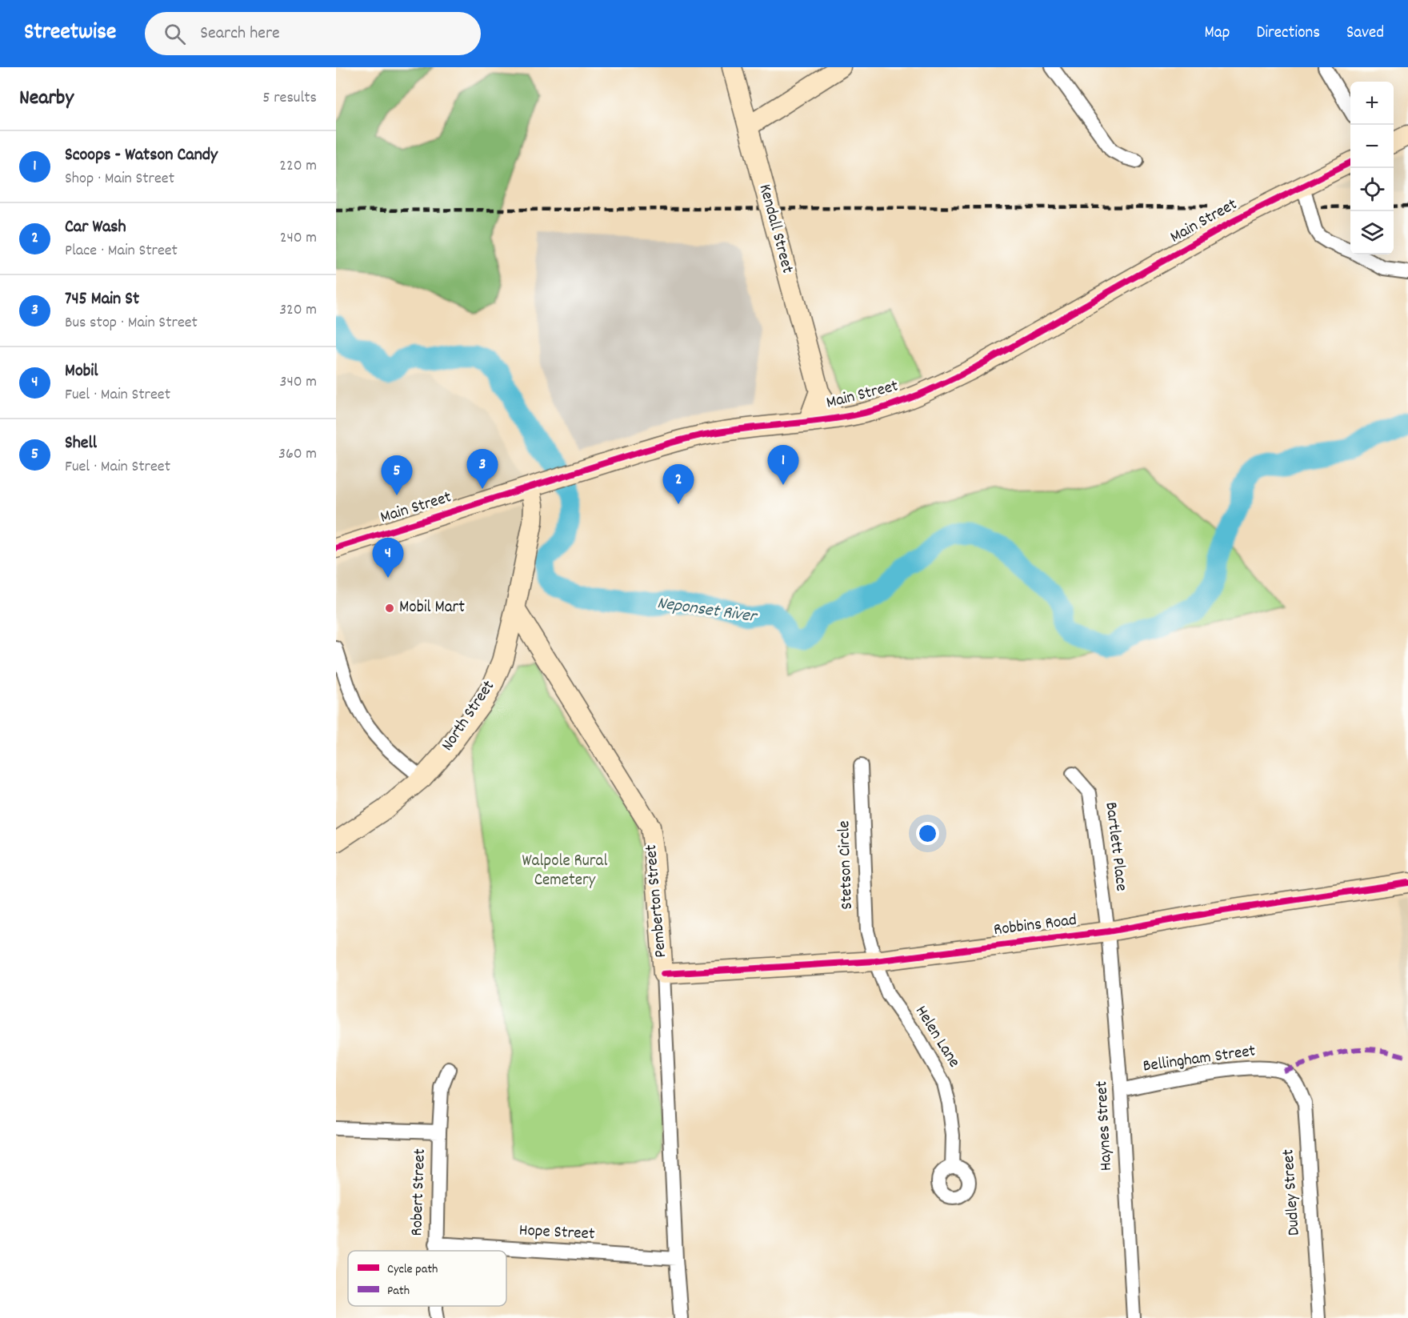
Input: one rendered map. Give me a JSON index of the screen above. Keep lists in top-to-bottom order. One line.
{"streets":{"street":["Main Street","Kendall Street","North Street","Bartlett Place","Stetson Circle","Pemberton Street","Robbins Road","Helen Lane","Bellingham Street","Haynes Street","Robert Street","Dudley Street","Hope Street"]},"crossings":[["Main Street","Kendall Street"],["Main Street","North Street"],["North Street","Pemberton Street"],["Bartlett Place","Robbins Road"],["Bartlett Place","Haynes Street"],["Stetson Circle","Robbins Road"],["Stetson Circle","Helen Lane"],["Pemberton Street","Robbins Road"],["Pemberton Street","Hope Street"],["Robbins Road","Helen Lane"],["Robbins Road","Haynes Street"],["Bellingham Street","Haynes Street"],["Bellingham Street","Dudley Street"],["Robert Street","Hope Street"]],"water":["Neponset River"],"parks":["Walpole Rural Cemetery"],"places":["Mobil Mart"],"legend":["Cycle path","Path"],"page":{"header":"Streetwise","search":"Search here","nav":["Map","Directions","Saved"],"heading":["Nearby","5 results"],"map_buttons":["+","−"],"list":[{"mark":"1","name":"Scoops - Watson Candy","note":"Shop · Main Street","value":"220 m"},{"mark":"2","name":"Car Wash","note":"Place · Main Street","value":"240 m"},{"mark":"3","name":"745 Main St","note":"Bus stop · Main Street","value":"320 m"},{"mark":"4","name":"Mobil","note":"Fuel · Main Street","value":"340 m"},{"mark":"5","name":"Shell","note":"Fuel · Main Street","value":"360 m"}],"pins":["1","3","5","2","4"]}}
